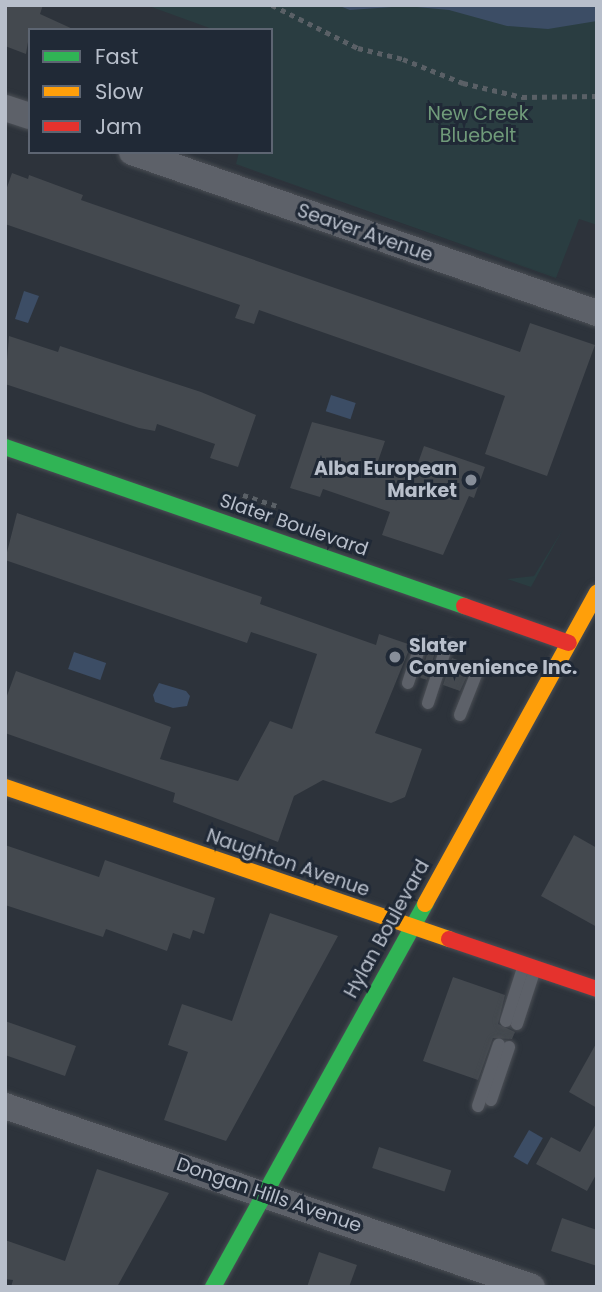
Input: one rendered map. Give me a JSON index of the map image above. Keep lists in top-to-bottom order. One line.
{"streets":{"street":["Seaver Avenue","Slater Boulevard","Naughton Avenue","Hylan Boulevard","Dongan Hills Avenue"]},"crossings":[["Slater Boulevard","Hylan Boulevard"],["Naughton Avenue","Hylan Boulevard"],["Hylan Boulevard","Dongan Hills Avenue"]],"parks":["New Creek Bluebelt"],"places":["Alba European Market","Slater Convenience Inc."],"legend":["Fast","Slow","Jam"]}
